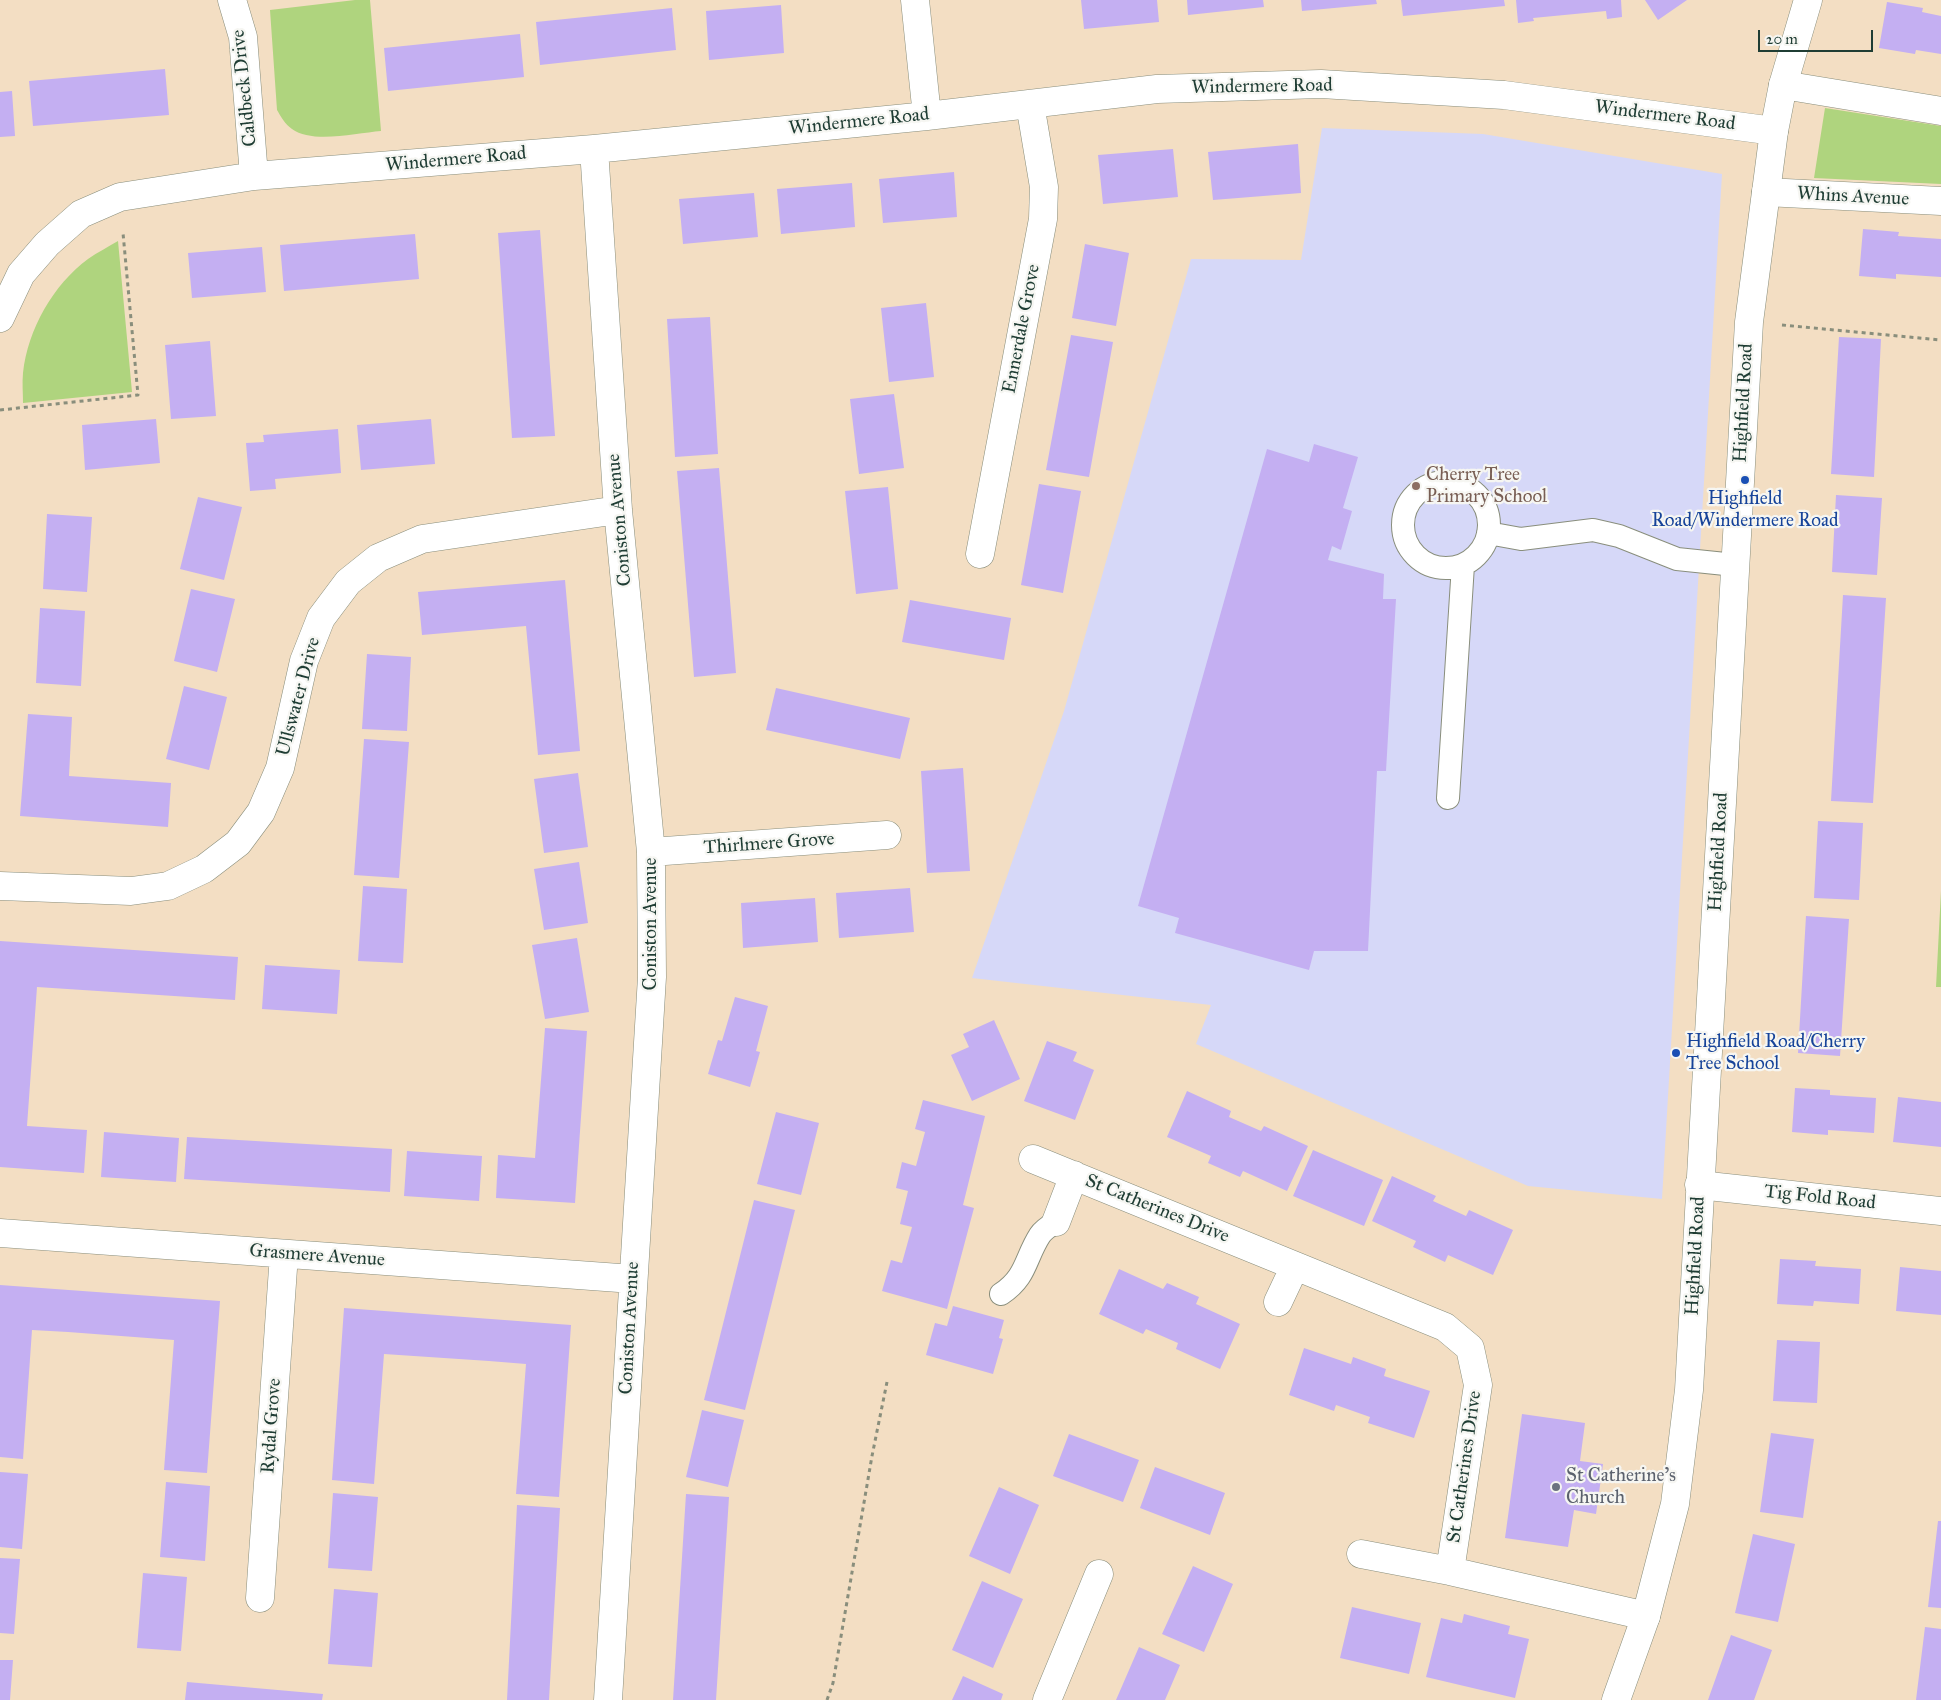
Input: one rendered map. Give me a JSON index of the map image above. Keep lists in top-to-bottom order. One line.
{"streets":{"street":["Windermere Road","Caldbeck Drive","Whins Avenue","Ennerdale Grove","Highfield Road","Coniston Avenue","Ullswater Drive","Thirlmere Grove","Tig Fold Road","St Catherines Drive","Grasmere Avenue","Rydal Grove"]},"crossings":[["Windermere Road","Caldbeck Drive"],["Windermere Road","Ennerdale Grove"],["Windermere Road","Highfield Road"],["Windermere Road","Coniston Avenue"],["Whins Avenue","Highfield Road"],["Highfield Road","Tig Fold Road"],["Highfield Road","St Catherines Drive"],["Coniston Avenue","Ullswater Drive"],["Coniston Avenue","Thirlmere Grove"],["Coniston Avenue","Grasmere Avenue"],["Grasmere Avenue","Rydal Grove"]],"places":["Highfield Road/Windermere Road","Cherry Tree Primary School","Highfield Road/Cherry Tree School","St Catherine's Church"],"scale_bar":"20 m"}
